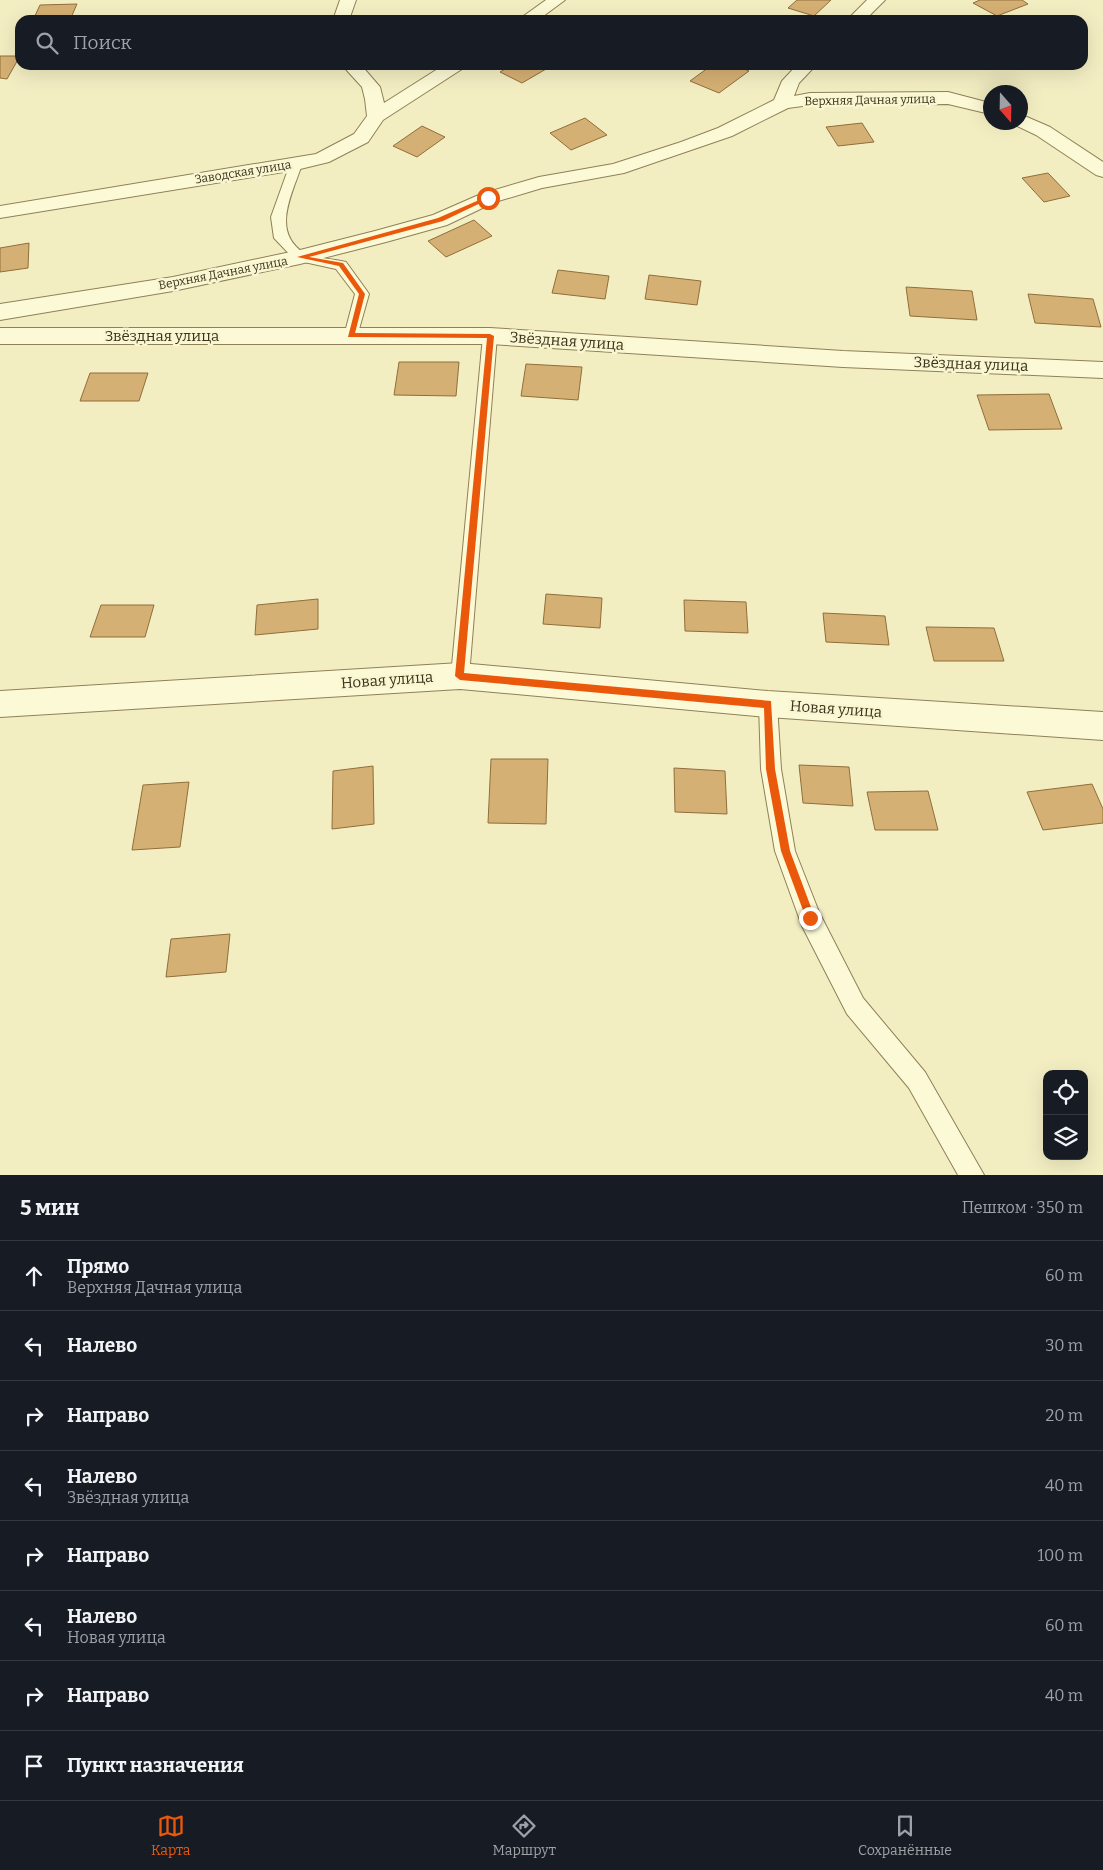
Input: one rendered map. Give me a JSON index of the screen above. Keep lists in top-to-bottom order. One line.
{"streets":{"street":["Верхняя Дачная улица","Заводская улица","Звёздная улица","Новая улица"]},"north":"bottom","page":{"search":"Поиск","heading":["5 мин","Пешком · 350 m"],"list":[["Прямо","Верхняя Дачная улица","60 m"],["Налево","30 m"],["Направо","20 m"],["Налево","Звёздная улица","40 m"],["Направо","100 m"],["Налево","Новая улица","60 m"],["Направо","40 m"],"Пункт назначения"],"nav":["Карта","Маршрут","Сохранённые"]}}
